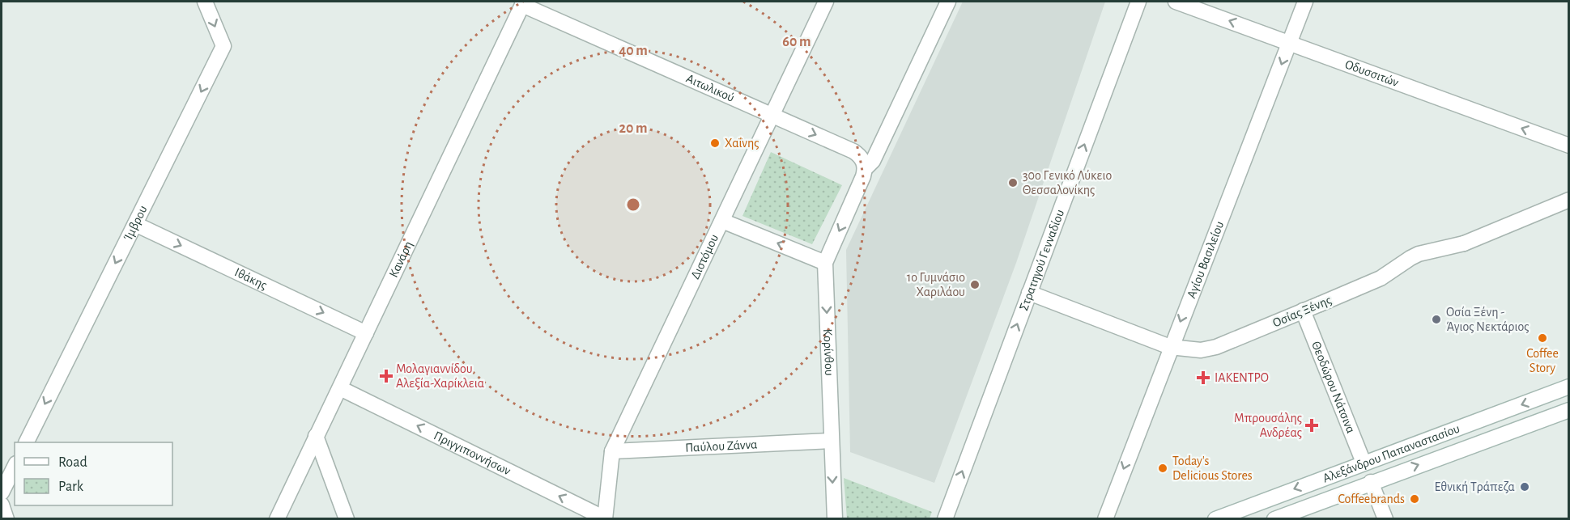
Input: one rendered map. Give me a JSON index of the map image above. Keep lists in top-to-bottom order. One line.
{"streets":{"street":["Οδυσσιτών","Αιτωλικού","Ίμβρου","Διστόμου","Στρατηγού Γενναδίου","Αγίου Βασιλείου","Κανάρη","Ιθάκης","Οσίας Ξένης","Κορίνθου","Θεοδώρου Νάτσινα","Παύλου Ζάννα","Αλεξάνδρου Παπαναστασίου","Πριγγιποννήσων"]},"crossings":[["Οδυσσιτών","Αγίου Βασιλείου"],["Αιτωλικού","Διστόμου"],["Αιτωλικού","Κανάρη"],["Αιτωλικού","Κορίνθου"],["Ίμβρου","Ιθάκης"],["Διστόμου","Παύλου Ζάννα"],["Διστόμου","Πριγγιποννήσων"],["Στρατηγού Γενναδίου","Οσίας Ξένης"],["Αγίου Βασιλείου","Οσίας Ξένης"],["Κανάρη","Ιθάκης"],["Κανάρη","Πριγγιποννήσων"],["Οσίας Ξένης","Θεοδώρου Νάτσινα"],["Κορίνθου","Παύλου Ζάννα"],["Θεοδώρου Νάτσινα","Αλεξάνδρου Παπαναστασίου"]],"one_way":["Οδυσσιτών","Ίμβρου","Στρατηγού Γενναδίου","Αγίου Βασιλείου","Ιθάκης","Κορίνθου","Πριγγιποννήσων"],"places":{"other":["Χαΐνης","30ο Γενικό Λύκειο Θεσσαλονίκης","1ο Γυμνάσιο Χαριλάου","Οσία Ξένη - Άγιος Νεκτάριος","Coffee Story","Today's Delicious Stores","Εθνική Τράπεζα","Coffeebrands"],"health":["Μολαγιαννίδου Αλεξία-Χαρίκλεια","ΙΑΚΕΝΤΡΟ","Μπρουσάλης Ανδρέας"]},"legend":["Road","Park"],"rings":["60 m","40 m","20 m"]}
